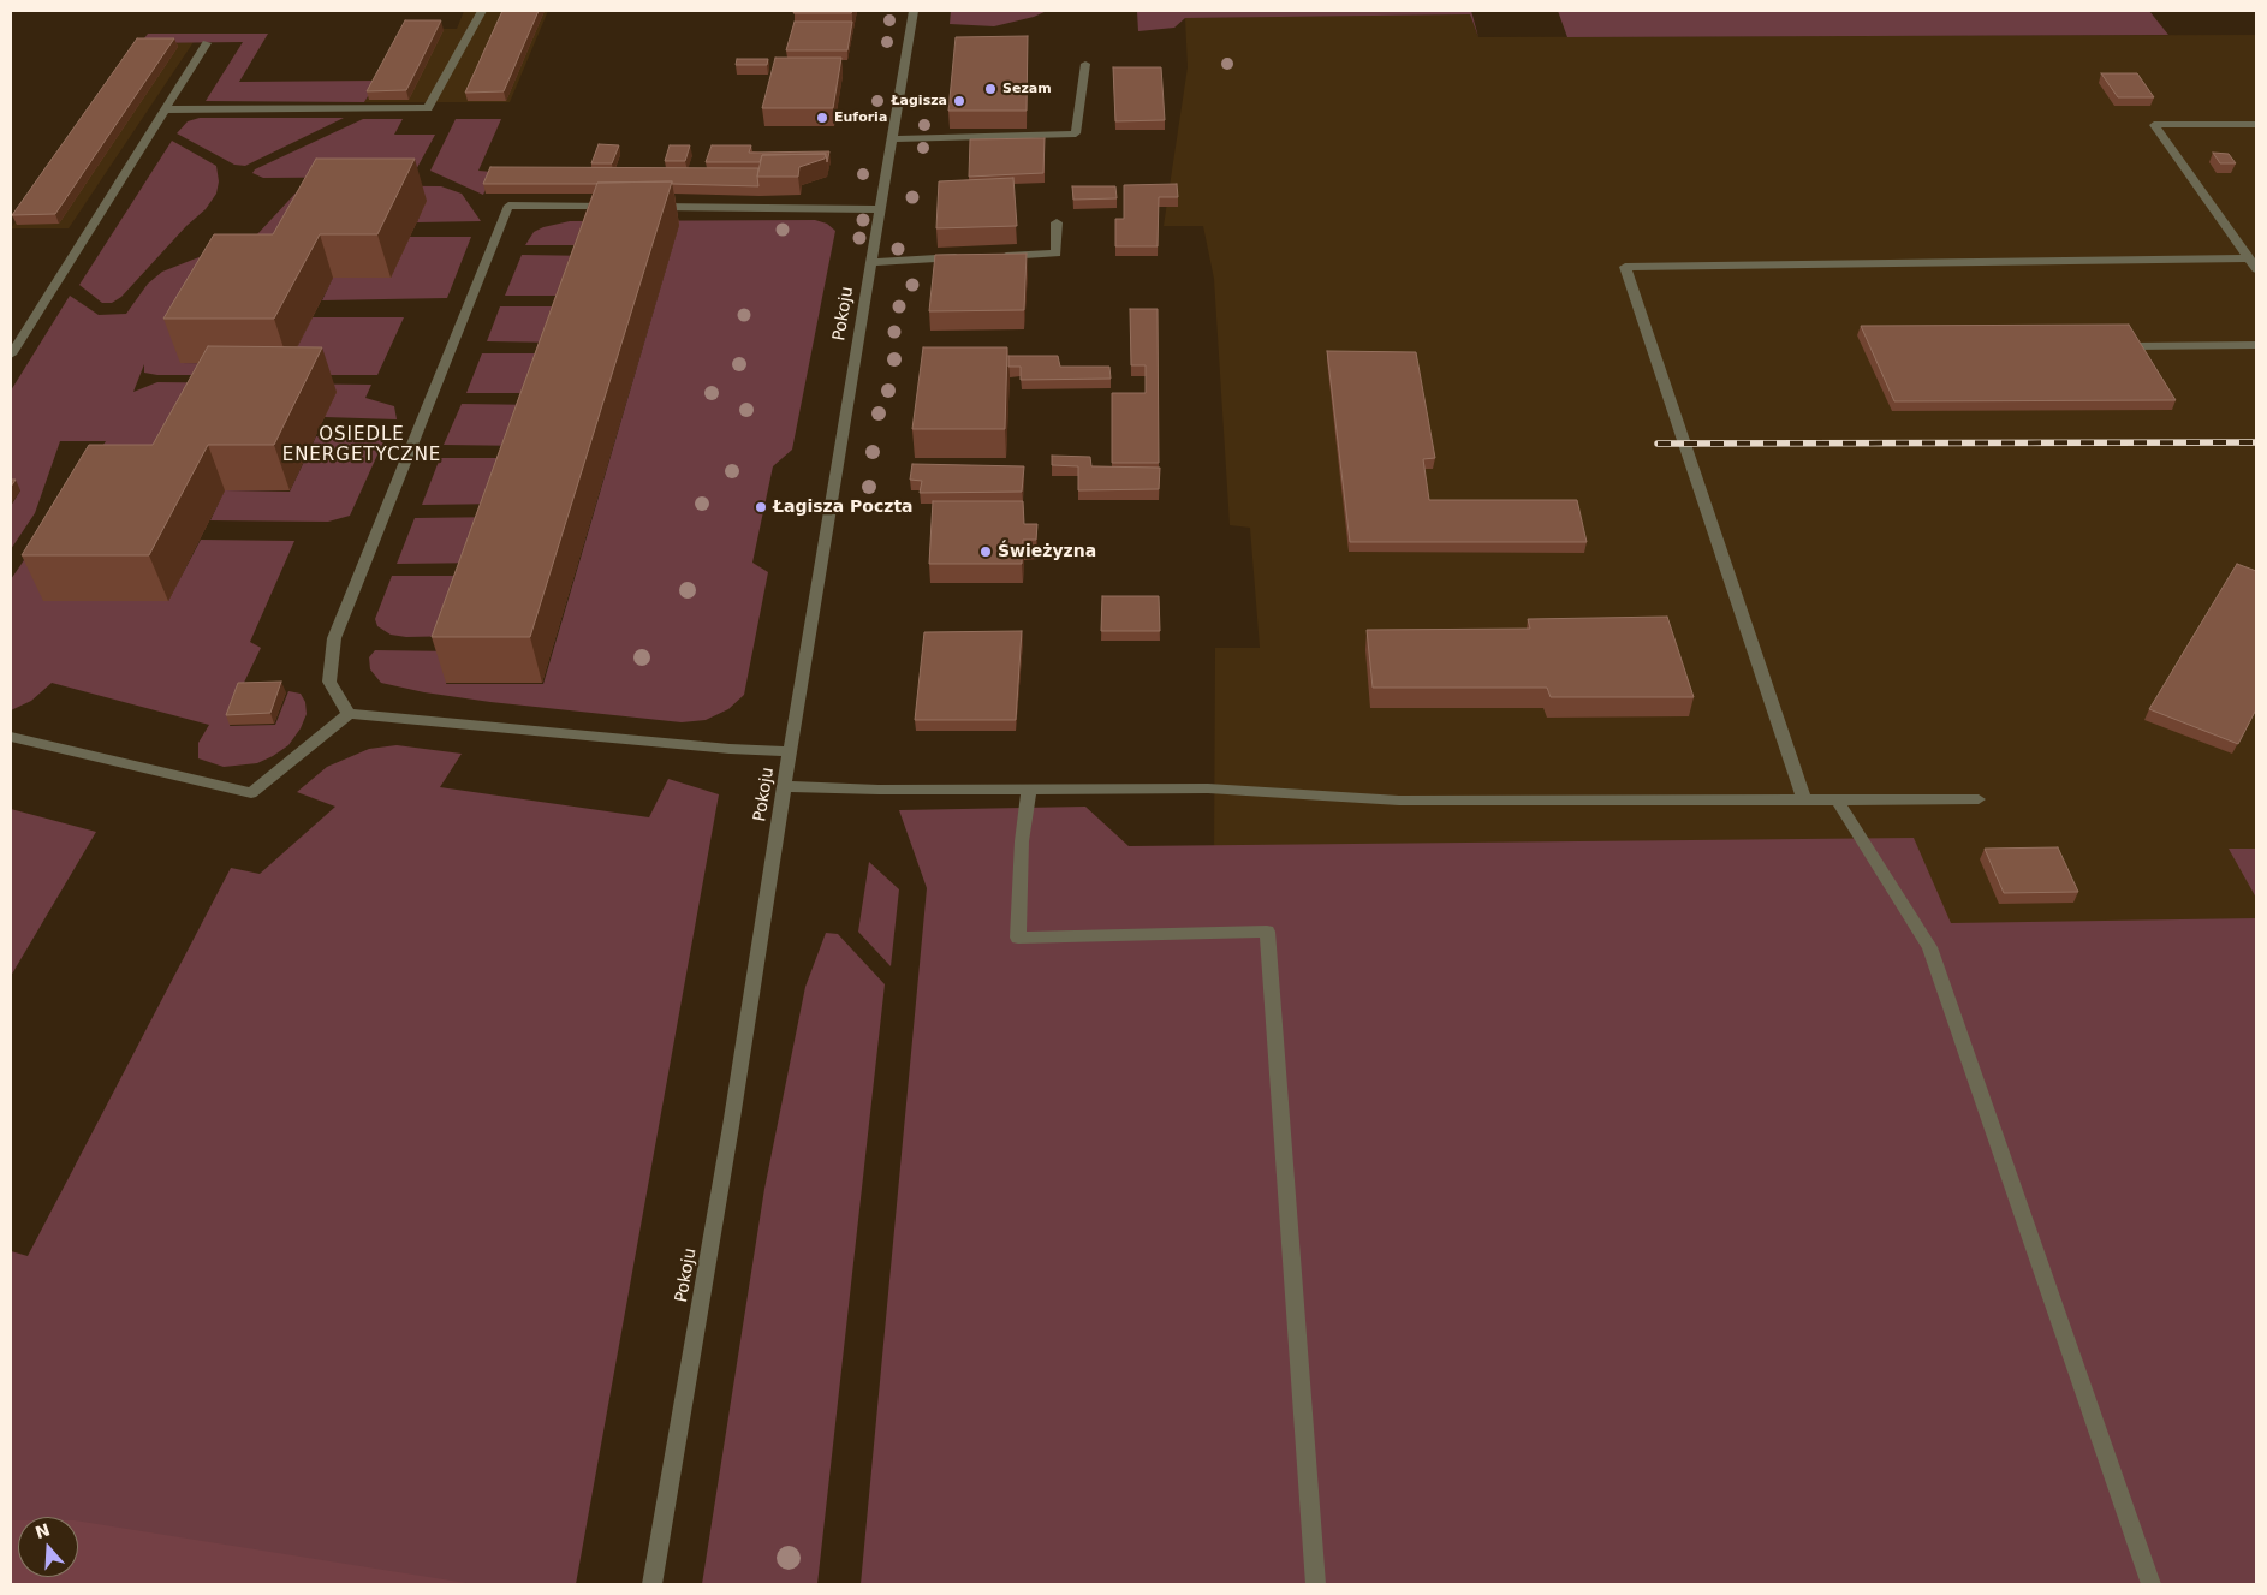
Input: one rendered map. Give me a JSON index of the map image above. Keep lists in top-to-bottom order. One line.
{"streets":{"street":["Pokoju"]},"districts":["OSIEDLE ENERGETYCZNE"],"places":["Sezam","Łagisza","Euforia","Łagisza Poczta","Świeżyzna"],"north":"top"}
